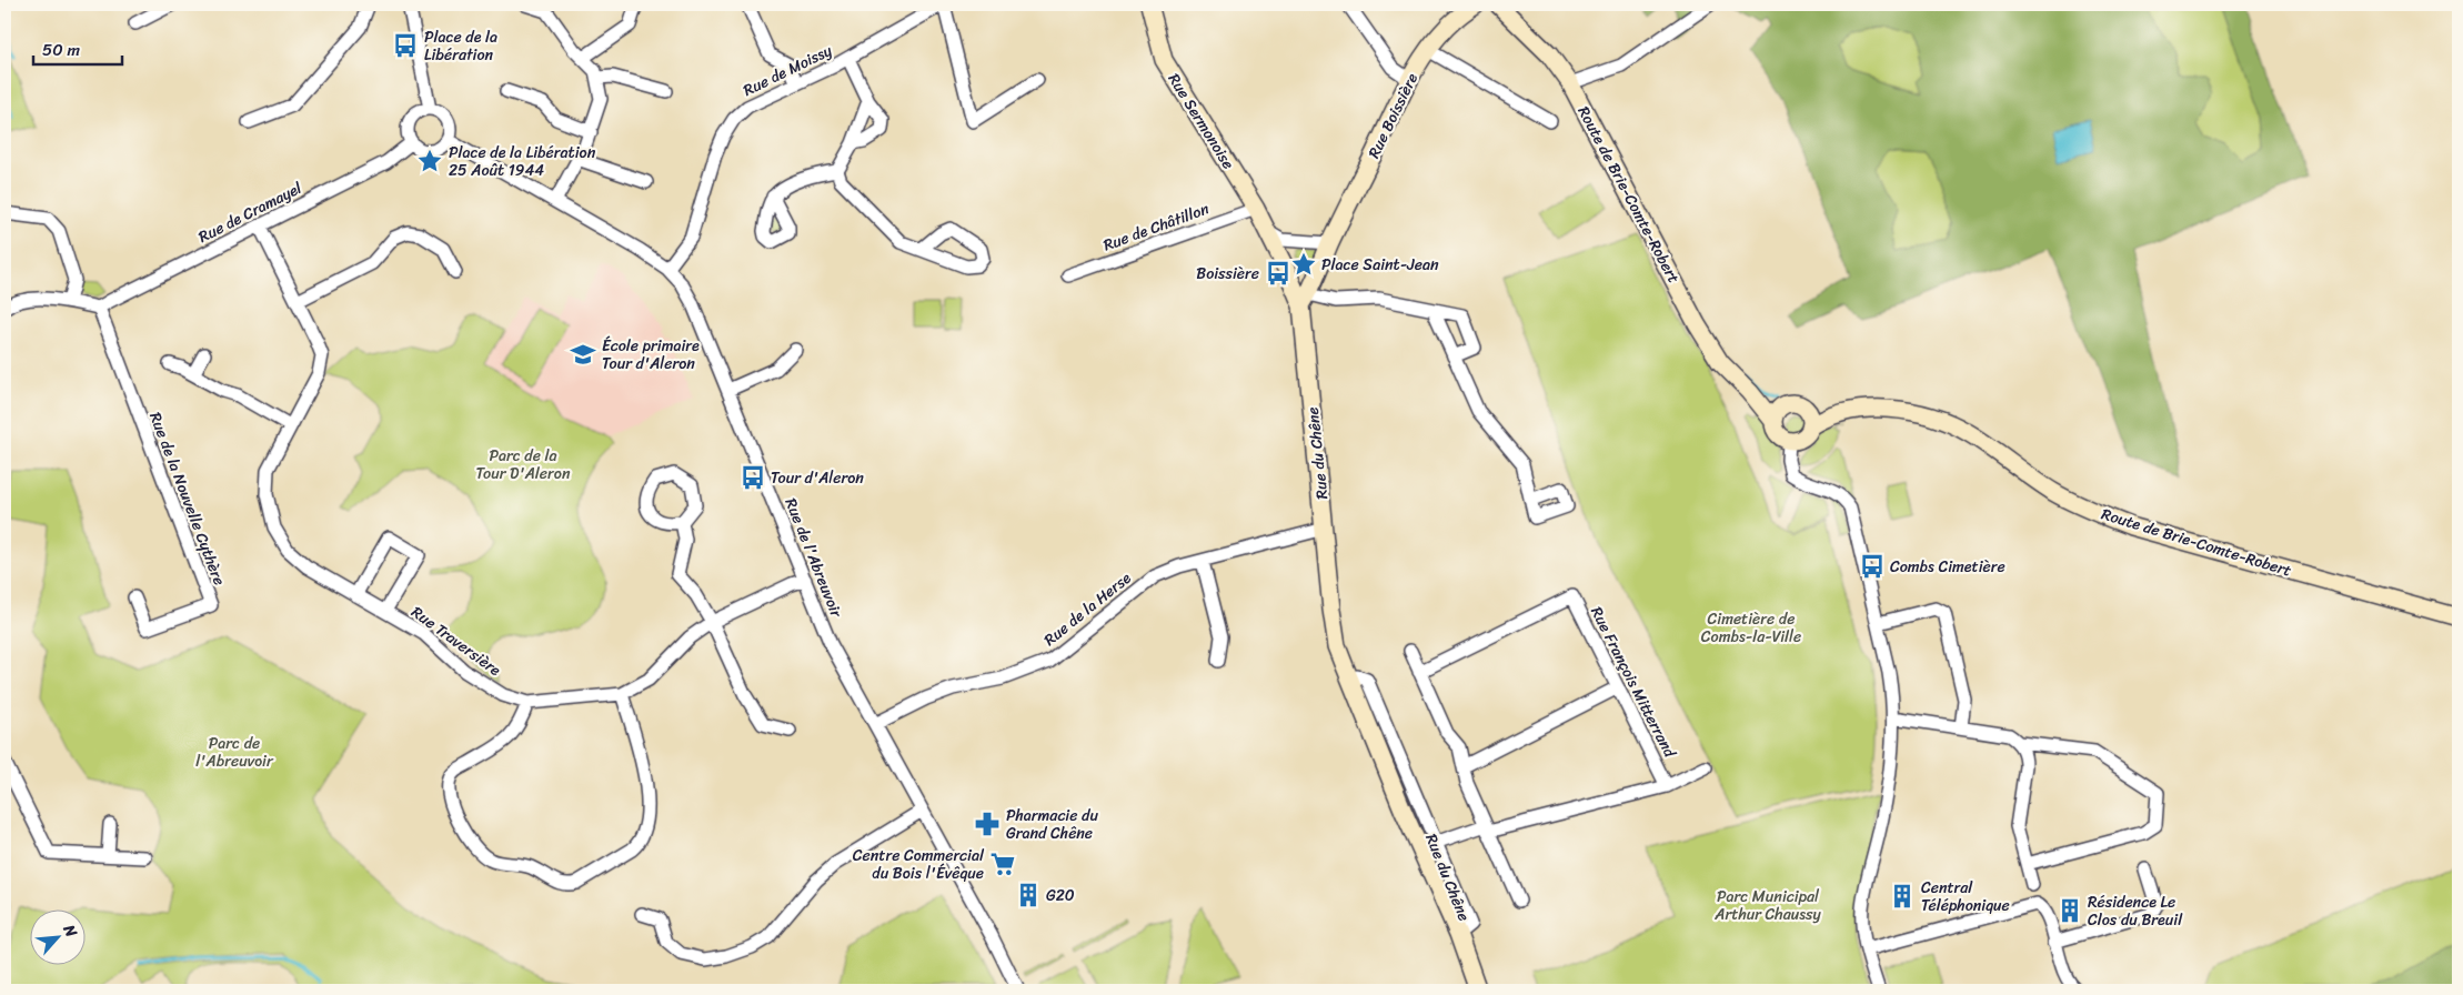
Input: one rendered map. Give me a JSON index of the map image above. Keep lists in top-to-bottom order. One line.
{"streets":{"street":["Rue de Moissy","Rue Boissière","Rue Sermonoise","Route de Brie-Comte-Robert","Rue de Cramayel","Rue de Châtillon","Rue du Chêne","Rue de la Nouvelle Cythère","Rue de l'Abreuvoir","Rue de la Herse","Rue Traversière","Rue François Mitterrand"]},"crossings":[["Rue de Moissy","Rue de l'Abreuvoir"],["Rue Boissière","Rue du Chêne"],["Rue Sermonoise","Rue de Châtillon"],["Rue Sermonoise","Rue du Chêne"],["Rue de Cramayel","Rue de la Nouvelle Cythère"],["Rue de Cramayel","Rue de l'Abreuvoir"],["Rue de Cramayel","Rue Traversière"],["Rue du Chêne","Rue de la Herse"],["Rue de l'Abreuvoir","Rue de la Herse"],["Rue de l'Abreuvoir","Rue Traversière"]],"parks":["Parc de la Tour D'Aleron","Cimetière de Combs-la-Ville","Parc de l'Abreuvoir","Parc Municipal Arthur Chaussy"],"places":{"bus stop":["Place de la Libération","Boissière","Tour d'Aleron","Combs Cimetière"],"place":["Place de la Libération 25 Août 1944","Place Saint-Jean"],"school or university":["École primaire Tour d'Aleron"],"pharmacy":["Pharmacie du Grand Chêne"],"supermarket":["Centre Commercial du Bois l'Évêque"],"building":["G20","Central Téléphonique","Résidence Le Clos du Breuil"]},"scale_bar":"50 m","north":"top right"}
